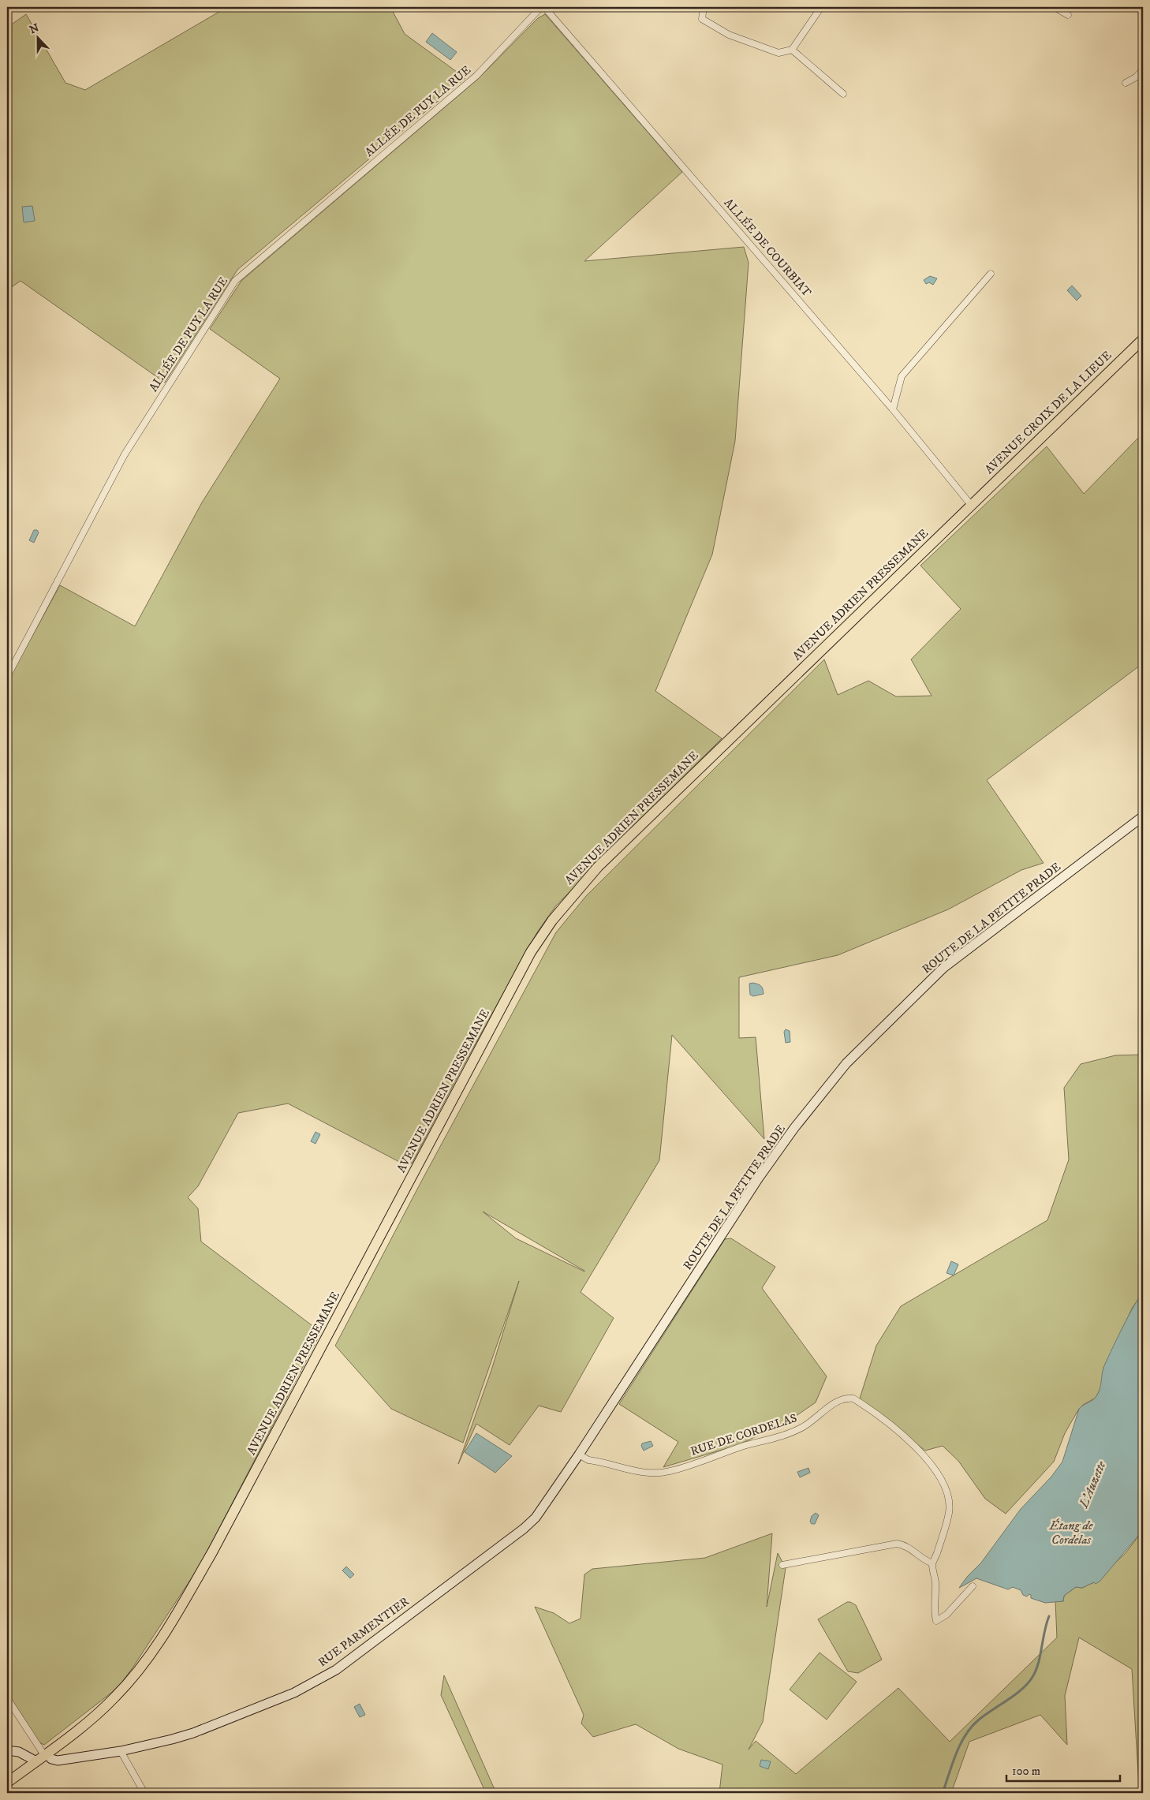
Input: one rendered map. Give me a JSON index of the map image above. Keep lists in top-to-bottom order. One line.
{"streets":{"main road":["AVENUE CROIX DE LA LIEUE","AVENUE ADRIEN PRESSEMANE"],"street":["ALLÉE DE PUY LA RUE","ALLÉE DE COURBIAT","ROUTE DE LA PETITE PRADE","RUE DE CORDELAS","RUE PARMENTIER"]},"crossings":[["ALLÉE DE COURBIAT","AVENUE CROIX DE LA LIEUE"],["ALLÉE DE COURBIAT","AVENUE ADRIEN PRESSEMANE"],["AVENUE CROIX DE LA LIEUE","AVENUE ADRIEN PRESSEMANE"],["AVENUE ADRIEN PRESSEMANE","RUE PARMENTIER"],["ROUTE DE LA PETITE PRADE","RUE DE CORDELAS"],["ROUTE DE LA PETITE PRADE","RUE PARMENTIER"],["RUE DE CORDELAS","RUE PARMENTIER"]],"water":["L'Auzette","Étang de Cordelas"],"scale_bar":"100 m","north":"top"}
